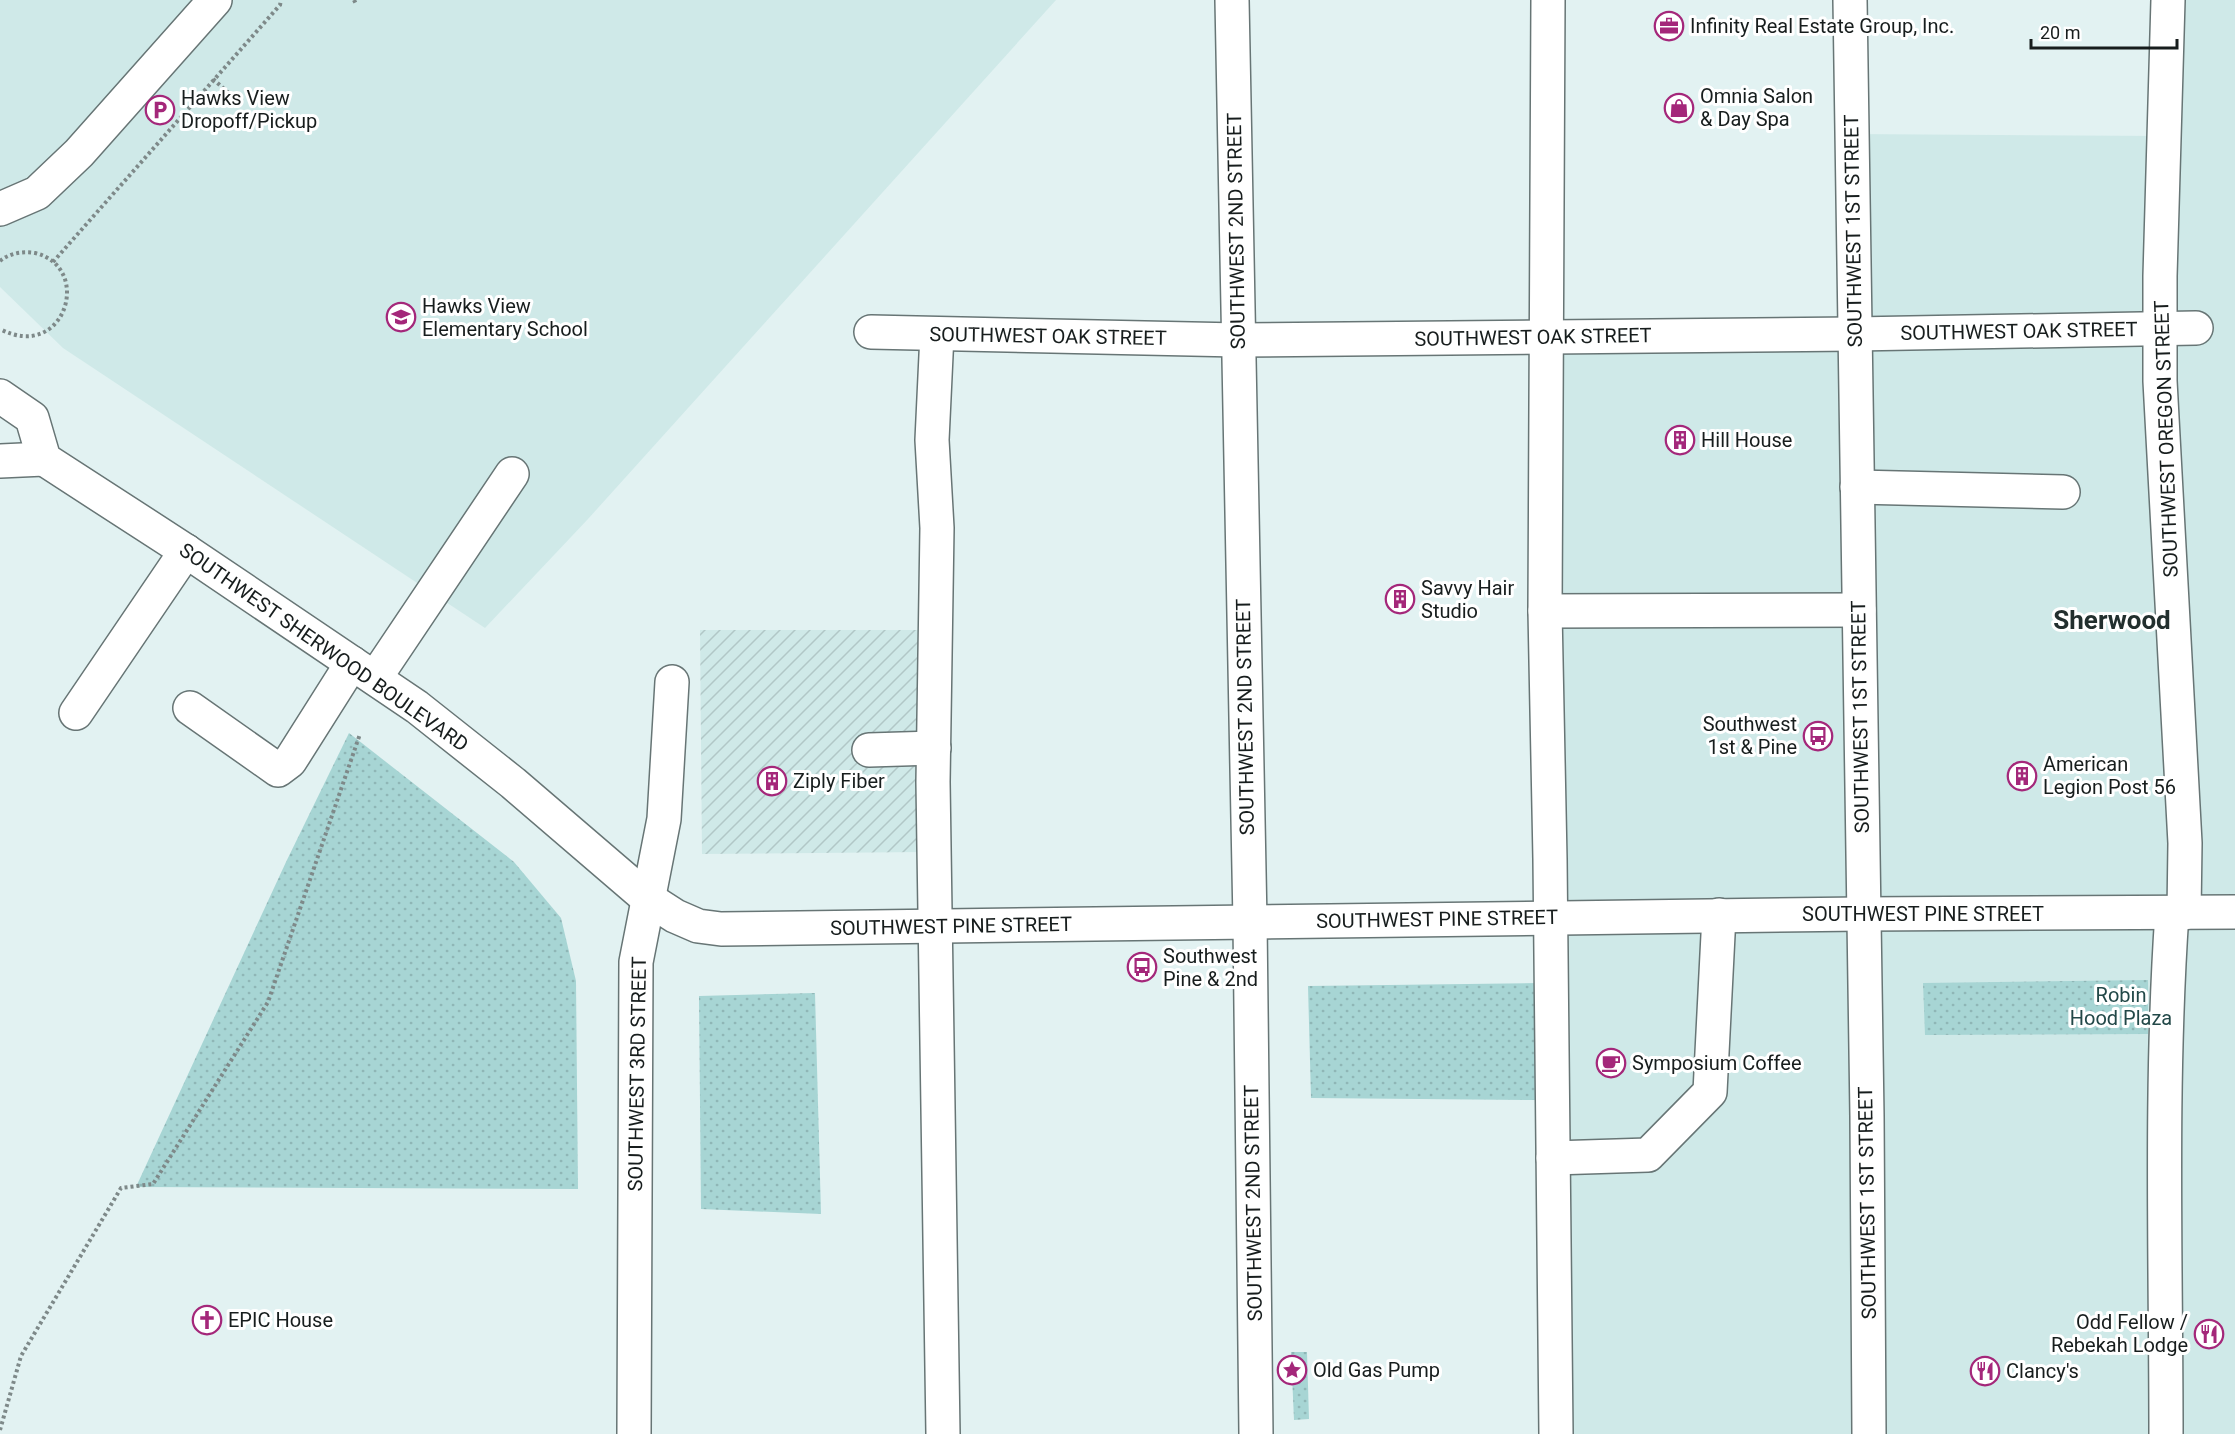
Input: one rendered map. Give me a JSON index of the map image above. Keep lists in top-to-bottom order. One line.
{"streets":{"street":["SOUTHWEST 2ND STREET","SOUTHWEST 1ST STREET","SOUTHWEST OAK STREET","SOUTHWEST OREGON STREET","SOUTHWEST SHERWOOD BOULEVARD","SOUTHWEST PINE STREET","SOUTHWEST 3RD STREET"]},"crossings":[["SOUTHWEST 2ND STREET","SOUTHWEST OAK STREET"],["SOUTHWEST 2ND STREET","SOUTHWEST PINE STREET"],["SOUTHWEST 1ST STREET","SOUTHWEST OAK STREET"],["SOUTHWEST 1ST STREET","SOUTHWEST PINE STREET"],["SOUTHWEST OAK STREET","SOUTHWEST OREGON STREET"],["SOUTHWEST OREGON STREET","SOUTHWEST PINE STREET"],["SOUTHWEST SHERWOOD BOULEVARD","SOUTHWEST PINE STREET"],["SOUTHWEST SHERWOOD BOULEVARD","SOUTHWEST 3RD STREET"],["SOUTHWEST PINE STREET","SOUTHWEST 3RD STREET"]],"districts":["Sherwood"],"parks":["Robin Hood Plaza"],"places":{"office":["Infinity Real Estate Group, Inc."],"shop":["Omnia Salon & Day Spa"],"parking":["Hawks View Dropoff/Pickup"],"school or university":["Hawks View Elementary School"],"building":["Hill House","Savvy Hair Studio","American Legion Post 56","Ziply Fiber"],"bus stop":["Southwest 1st & Pine","Southwest Pine & 2nd"],"cafe":["Symposium Coffee"],"church":["EPIC House"],"restaurant":["Odd Fellow / Rebekah Lodge","Clancy's"],"place":["Old Gas Pump"]},"scale_bar":"20 m"}
